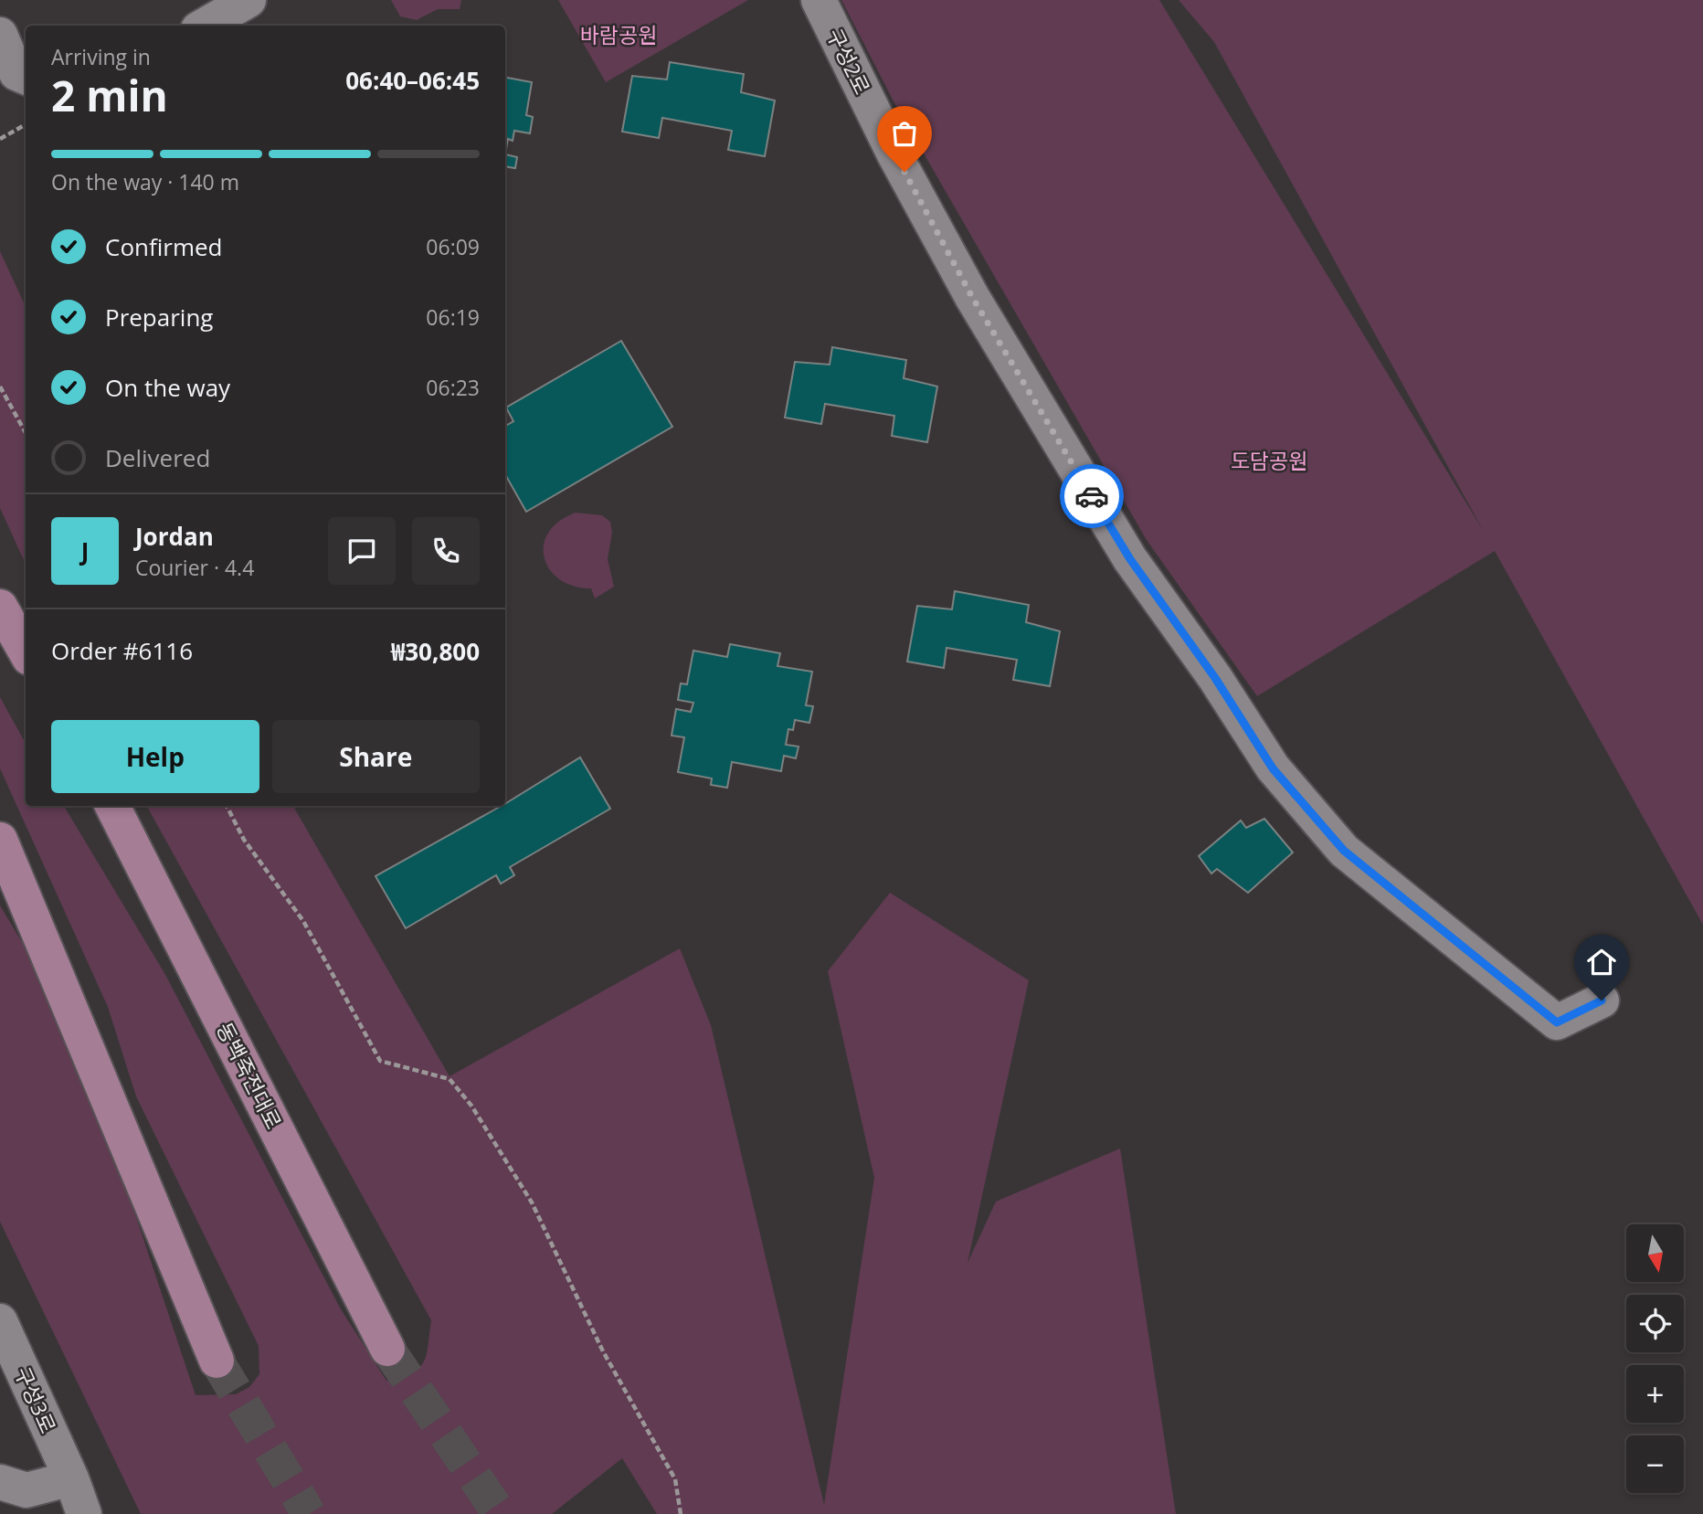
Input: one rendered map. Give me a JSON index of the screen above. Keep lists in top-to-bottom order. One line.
{"streets":{"main road":["동백죽전대로"],"street":["구성2로","구성3로"]},"parks":["바람공원","도담공원"],"north":"bottom","page":{"heading":["2 min","Arriving in","06:40–06:45"],"panel":["Jordan","Courier · 4.4","Order #6116","₩30,800"],"bar":"On the way · 140 m","list":[["Confirmed","06:09"],["Preparing","06:19"],["On the way","06:23"],"Delivered"],"round":"J","buttons":["Help","Share"],"map_buttons":["+","−"]}}
